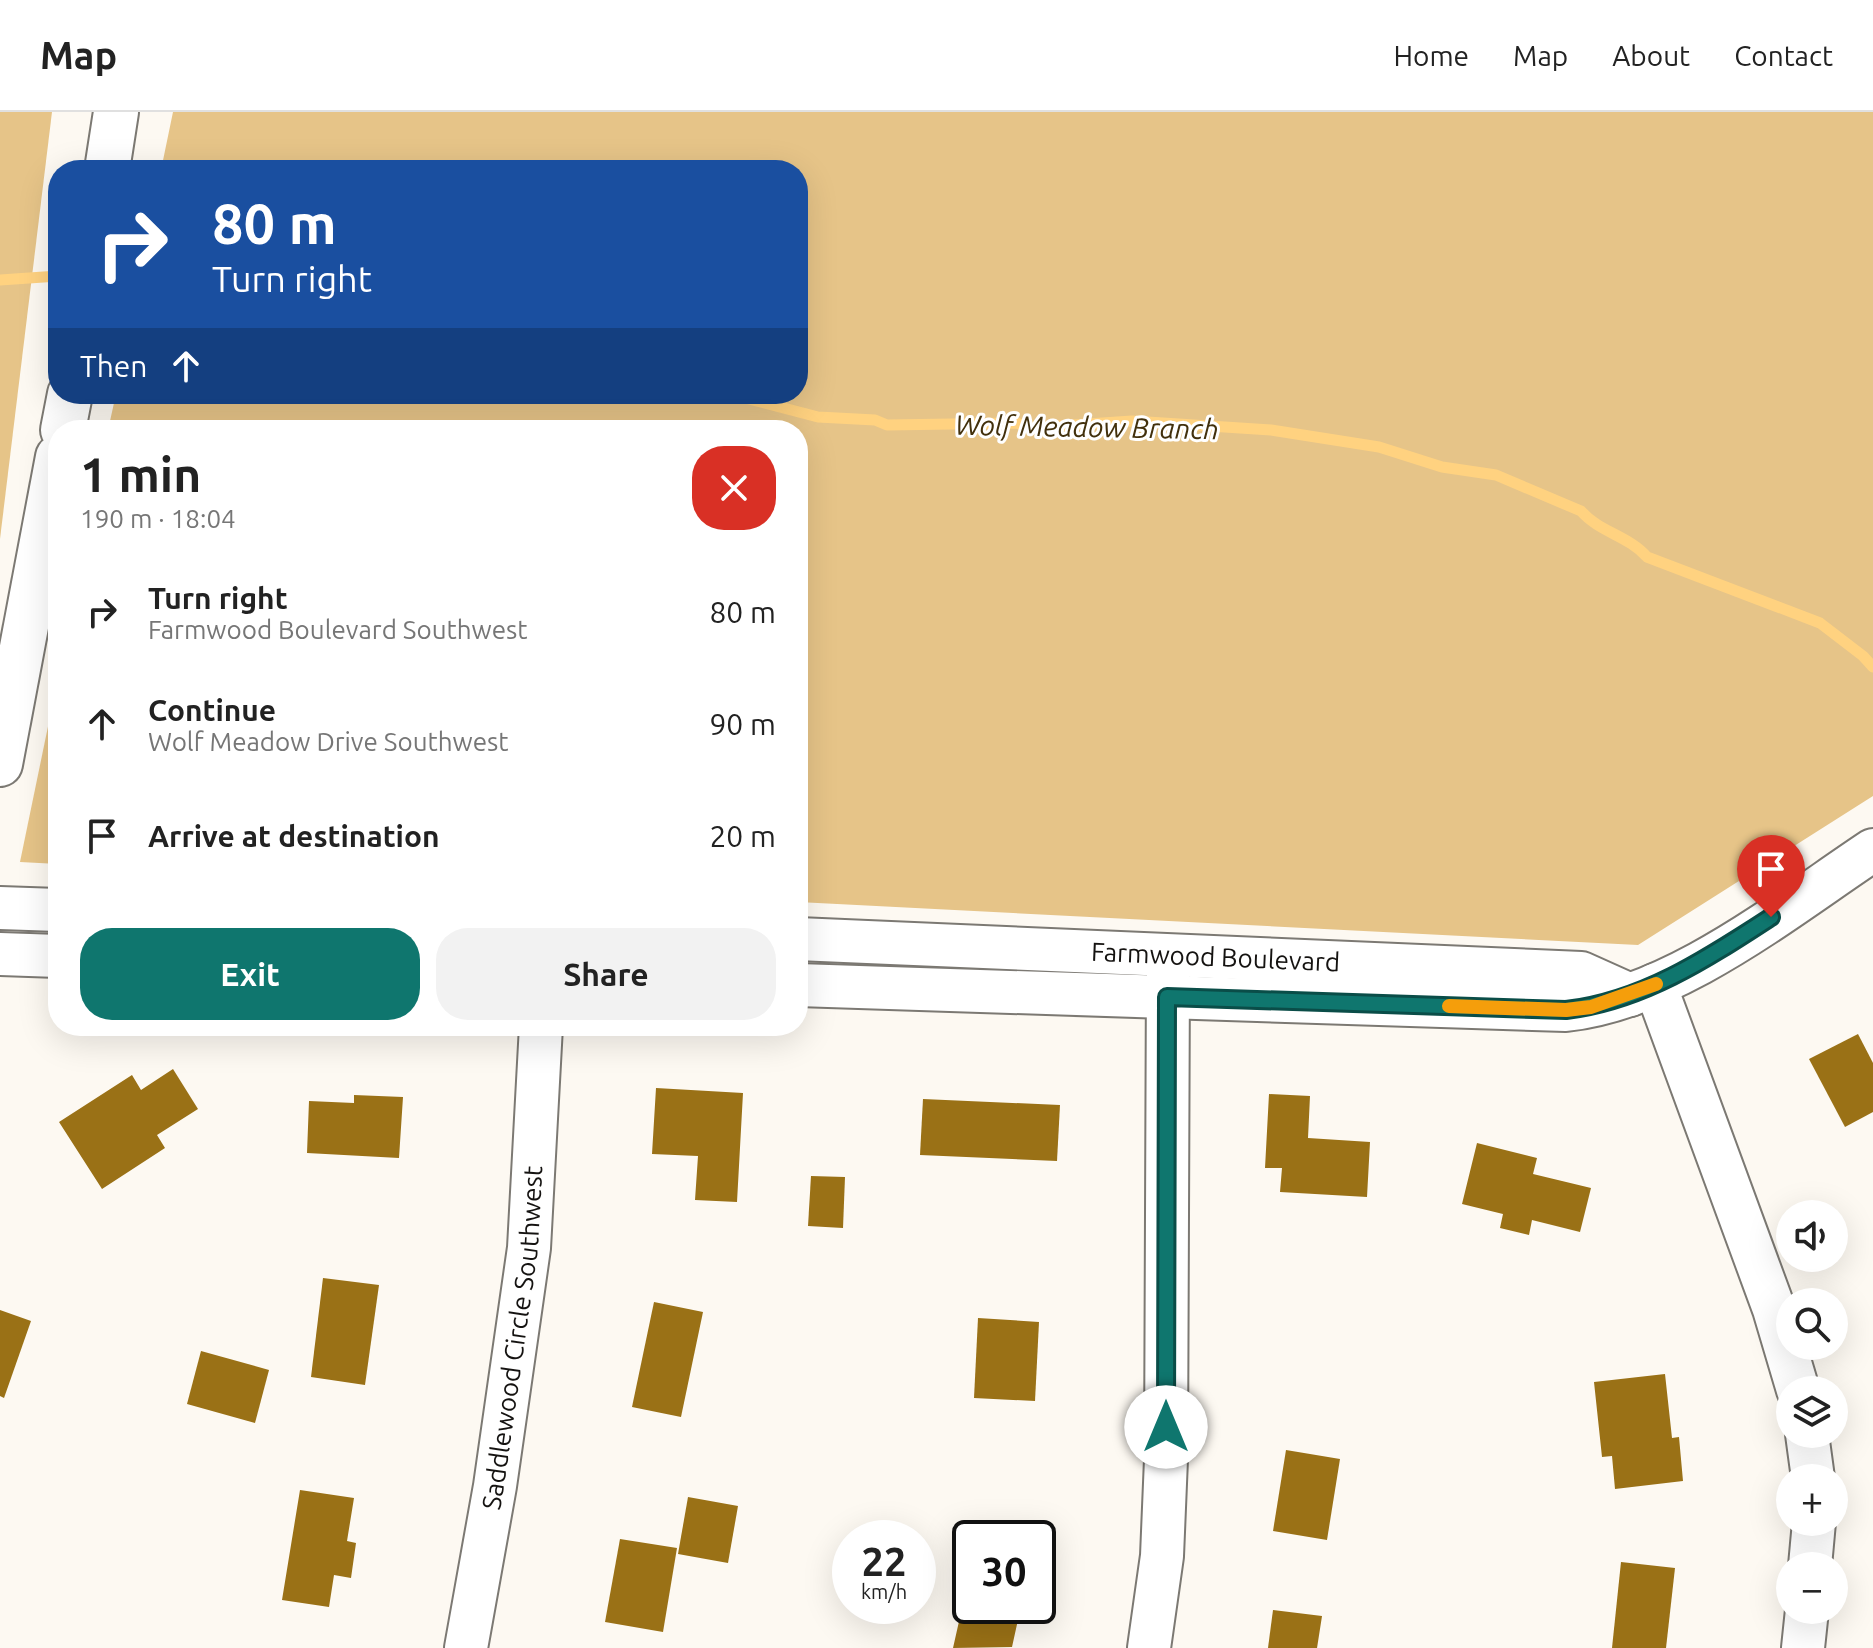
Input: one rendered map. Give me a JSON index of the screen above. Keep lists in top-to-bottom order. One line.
{"streets":{"street":["Farmwood Boulevard","Saddlewood Circle Southwest"]},"water":["Wolf Meadow Branch"],"page":{"header":"Map","nav":["Home","Map","About","Contact"],"turn":["80 m","Turn right"],"then":"Then","heading":["1 min","190 m · 18:04"],"list":[{"name":"Turn right","note":"Farmwood Boulevard Southwest","value":"80 m"},{"name":"Continue","note":"Wolf Meadow Drive Southwest","value":"90 m"},{"name":"Arrive at destination","value":"20 m"}],"buttons":["Exit","Share"],"map_buttons":["+","−"],"speed":"22 km/h","limit":"30"}}
